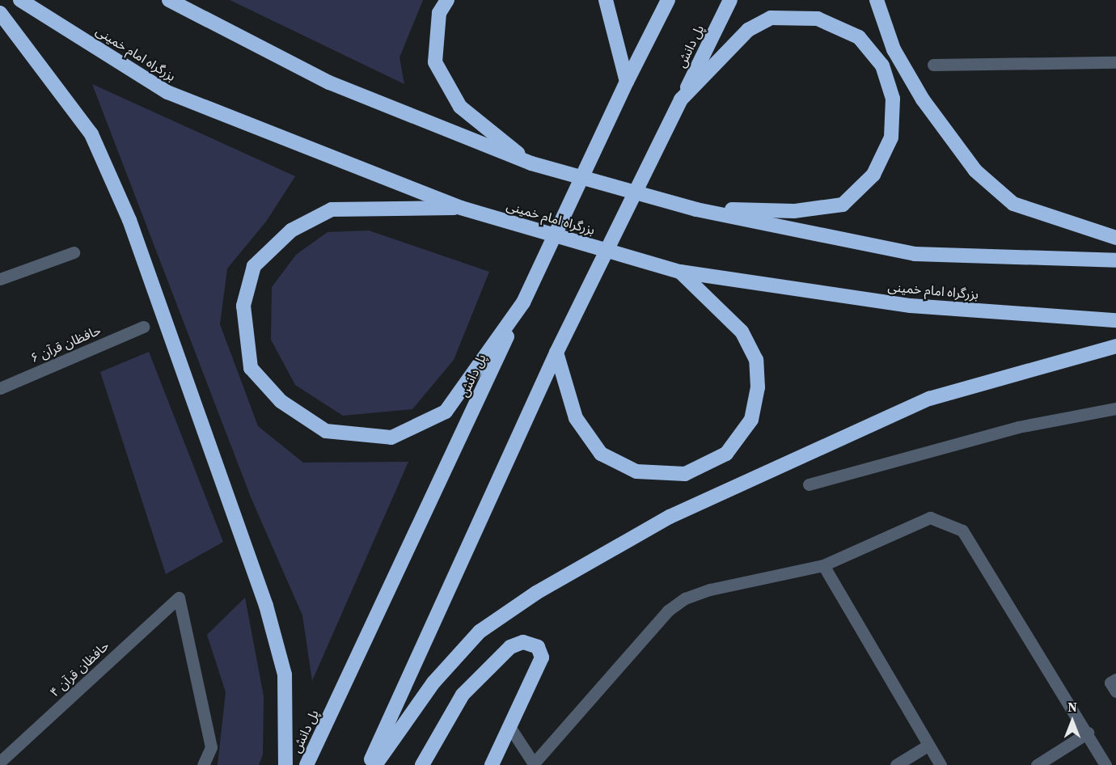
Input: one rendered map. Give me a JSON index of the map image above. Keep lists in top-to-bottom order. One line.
{"streets":{"highway":["پل دانش","بزرگراه امام خمینی"],"street":["حافظان قرآن ۶","حافظان قرآن ۴"]},"north":"top"}
